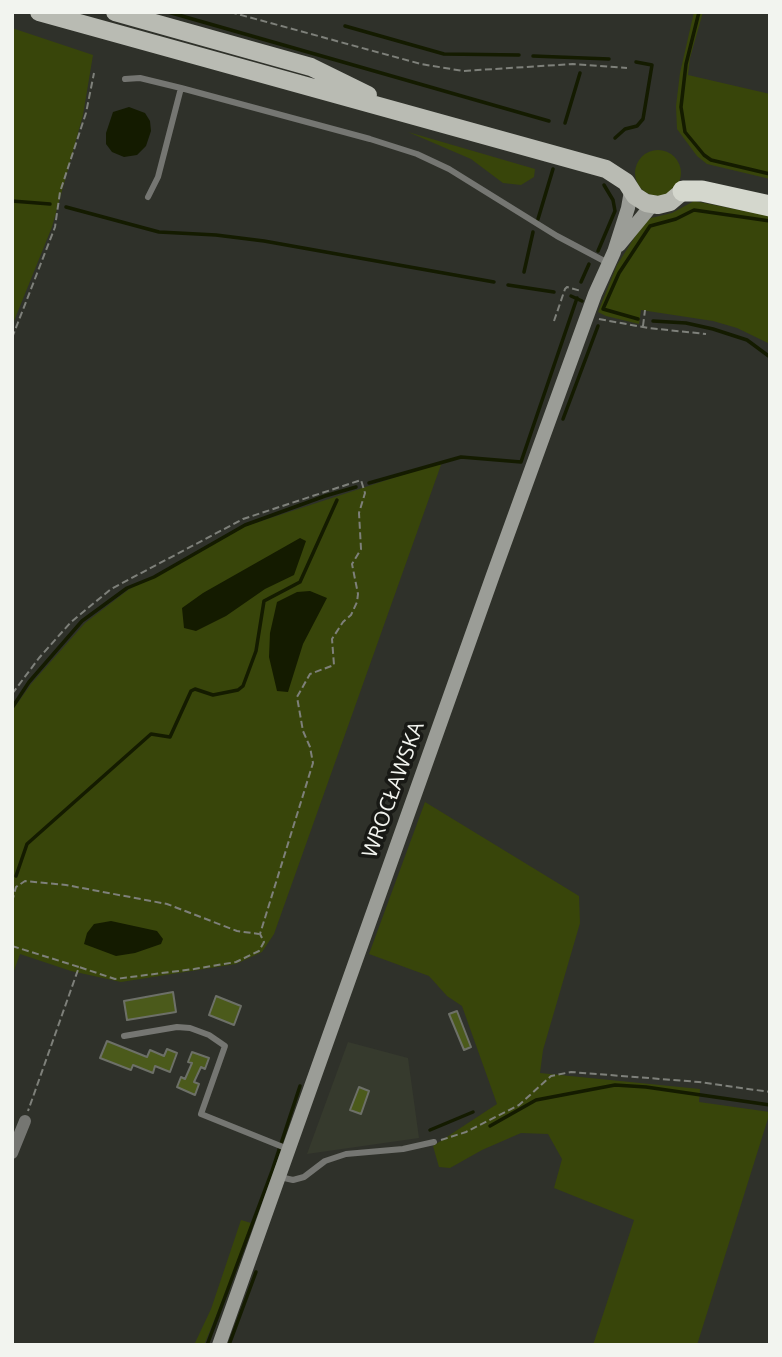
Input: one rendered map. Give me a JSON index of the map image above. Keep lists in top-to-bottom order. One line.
{"streets":{"street":["WROCŁAWSKA"]}}
